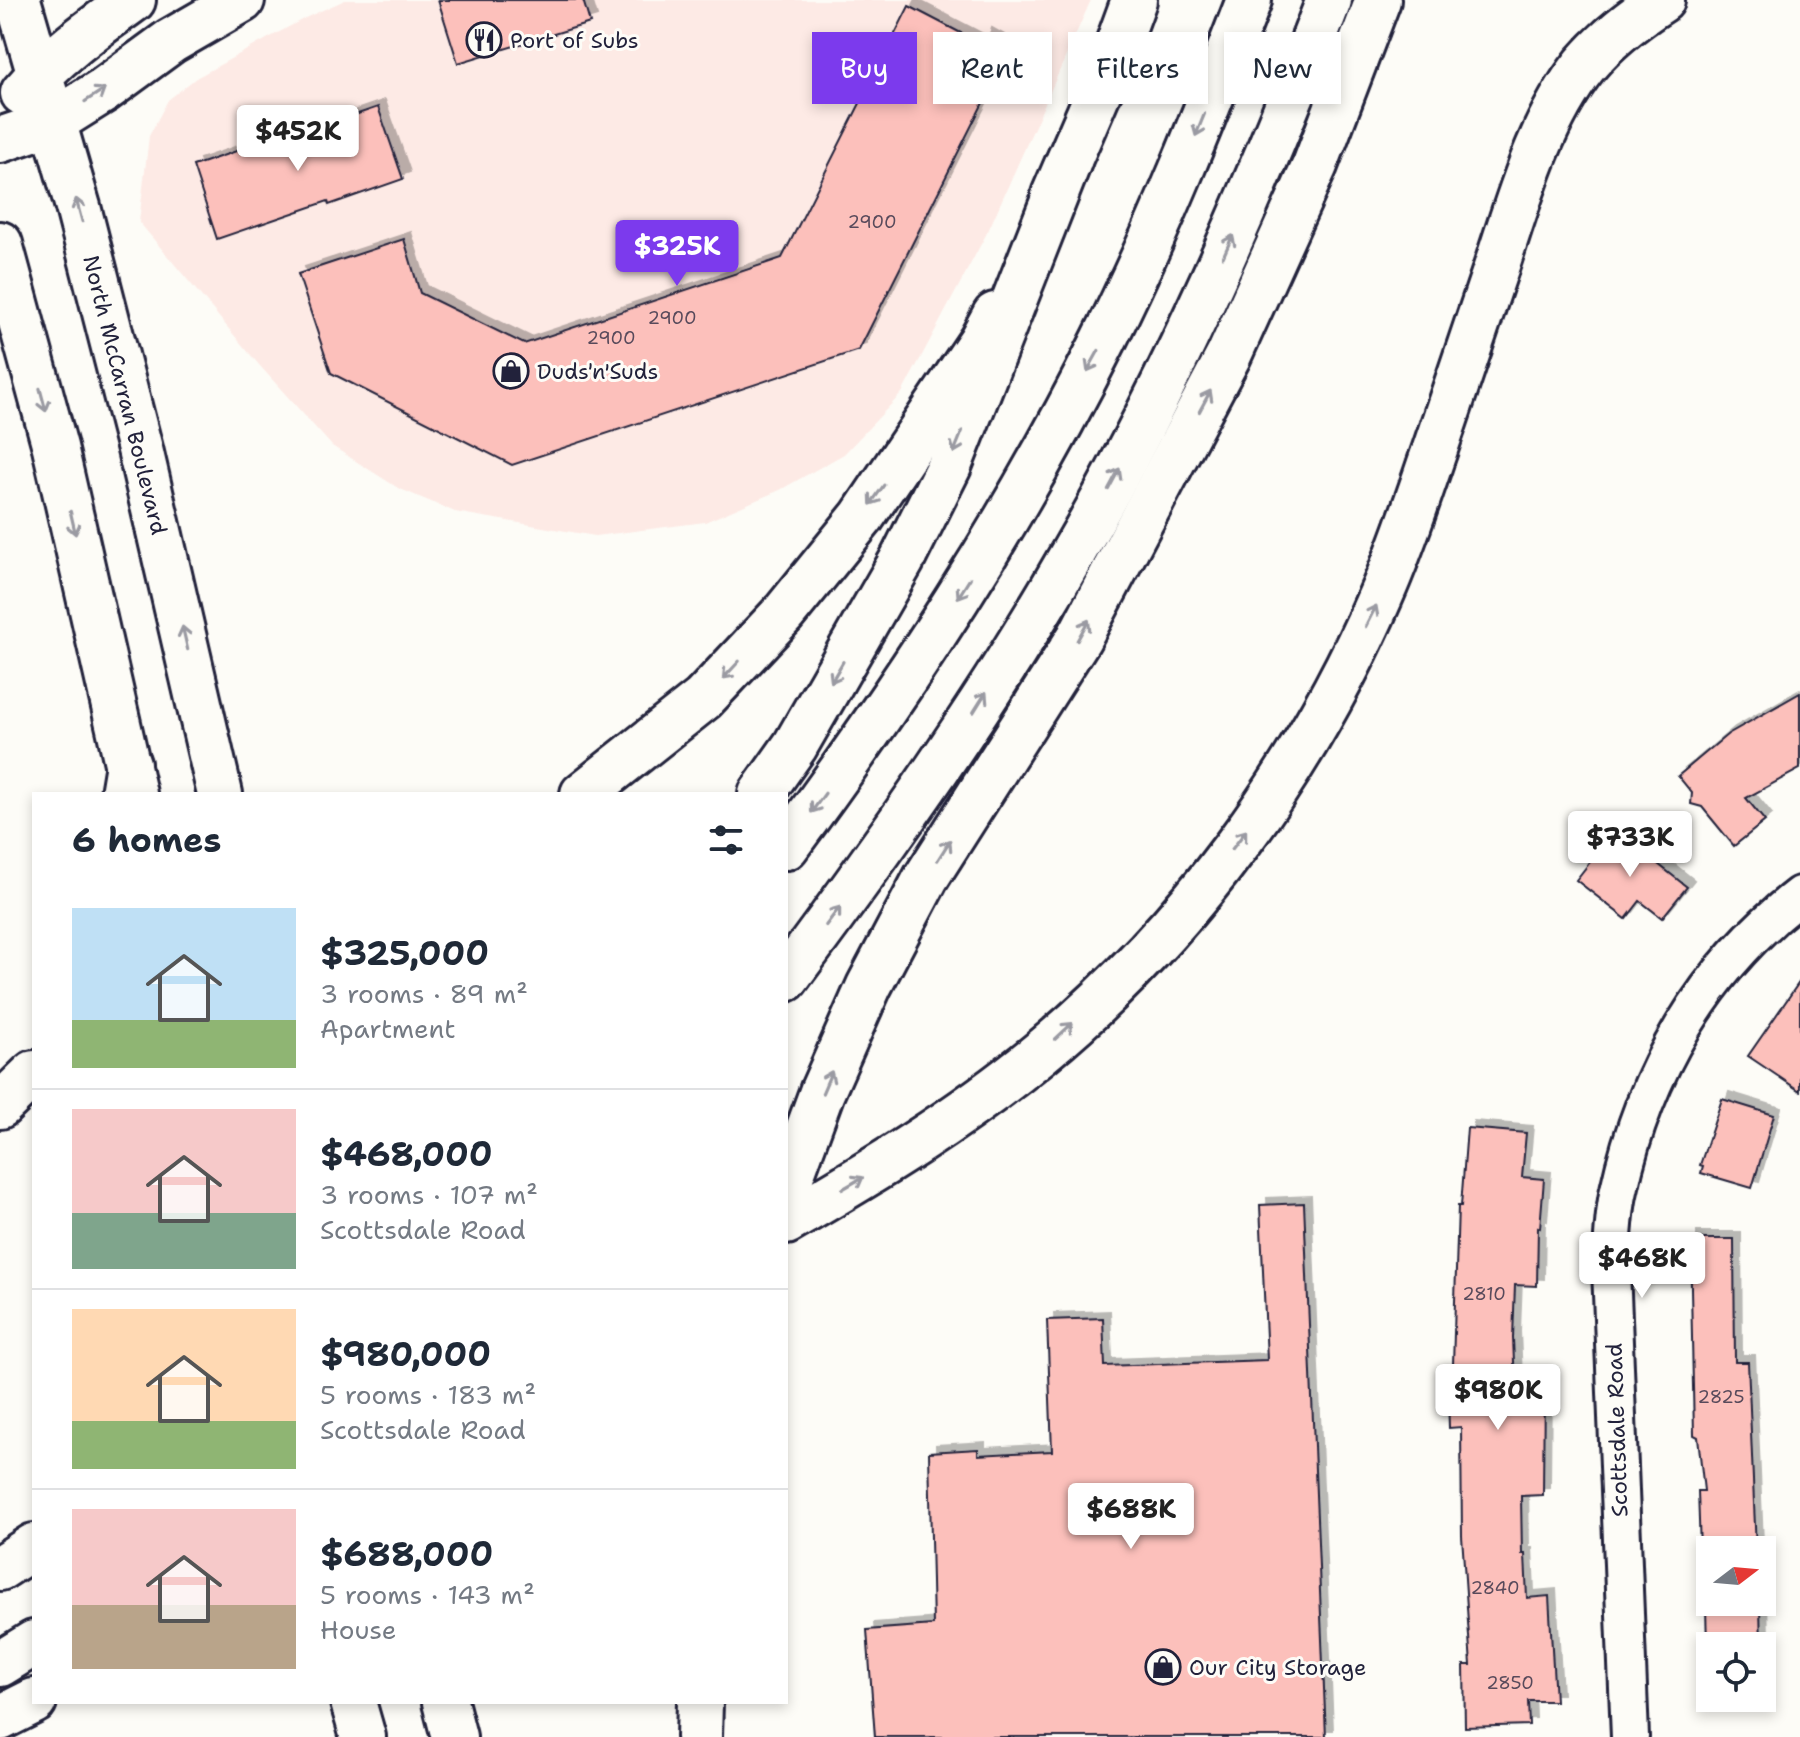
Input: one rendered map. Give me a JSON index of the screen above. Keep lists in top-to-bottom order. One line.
{"streets":{"main road":["North McCarran Boulevard"],"street":["Scottsdale Road"]},"places":{"restaurant":["Port of Subs"],"shop":["Duds'n'Suds","Our City Storage"]},"house_numbers":["2900","2900","2900","2810","2825","2840","2850"],"north":"right","page":{"chip":["Buy","Rent","Filters","New"],"price":["$452K","$325K","$733K","$468K","$980K","$688K"],"heading":"6 homes","list":[{"name":"$325,000","note":"3 rooms · 89 m² · Apartment"},{"name":"$468,000","note":"3 rooms · 107 m² · Scottsdale Road"},{"name":"$980,000","note":"5 rooms · 183 m² · Scottsdale Road"},{"name":"$688,000","note":"5 rooms · 143 m² · House"}]}}
